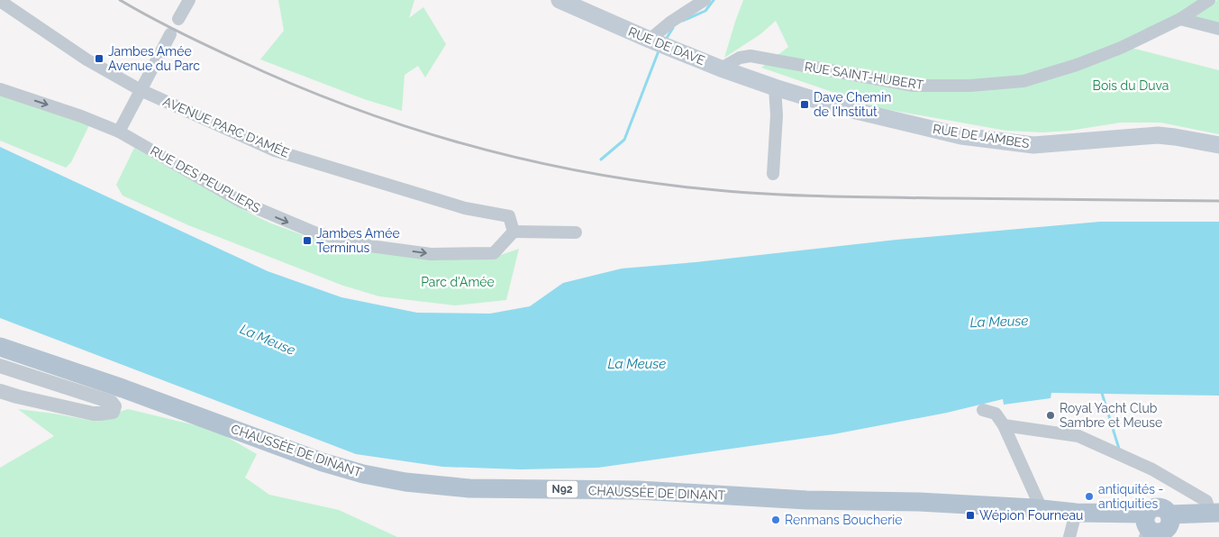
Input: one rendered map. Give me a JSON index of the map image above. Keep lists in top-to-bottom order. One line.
{"streets":{"main road":["RUE DE DAVE","RUE DE JAMBES","CHAUSSÉE DE DINANT","N92"],"street":["RUE SAINT-HUBERT","AVENUE PARC D'AMÉE","RUE DES PEUPLIERS"]},"crossings":[["RUE DE DAVE","RUE SAINT-HUBERT"],["RUE DE DAVE","RUE DE JAMBES"],["AVENUE PARC D'AMÉE","RUE DES PEUPLIERS"],["CHAUSSÉE DE DINANT","N92"]],"one_way":["RUE DES PEUPLIERS"],"water":["La Meuse"],"parks":["Bois du Duva","Parc d'Amée"],"places":{"transit":["Jambes Amée Avenue du Parc","Dave Chemin de l'Institut","Jambes Amée Terminus","Wépion Fourneau"],"other":["Royal Yacht Club Sambre et Meuse","antiquités - antiquities","Renmans Boucherie"]}}
